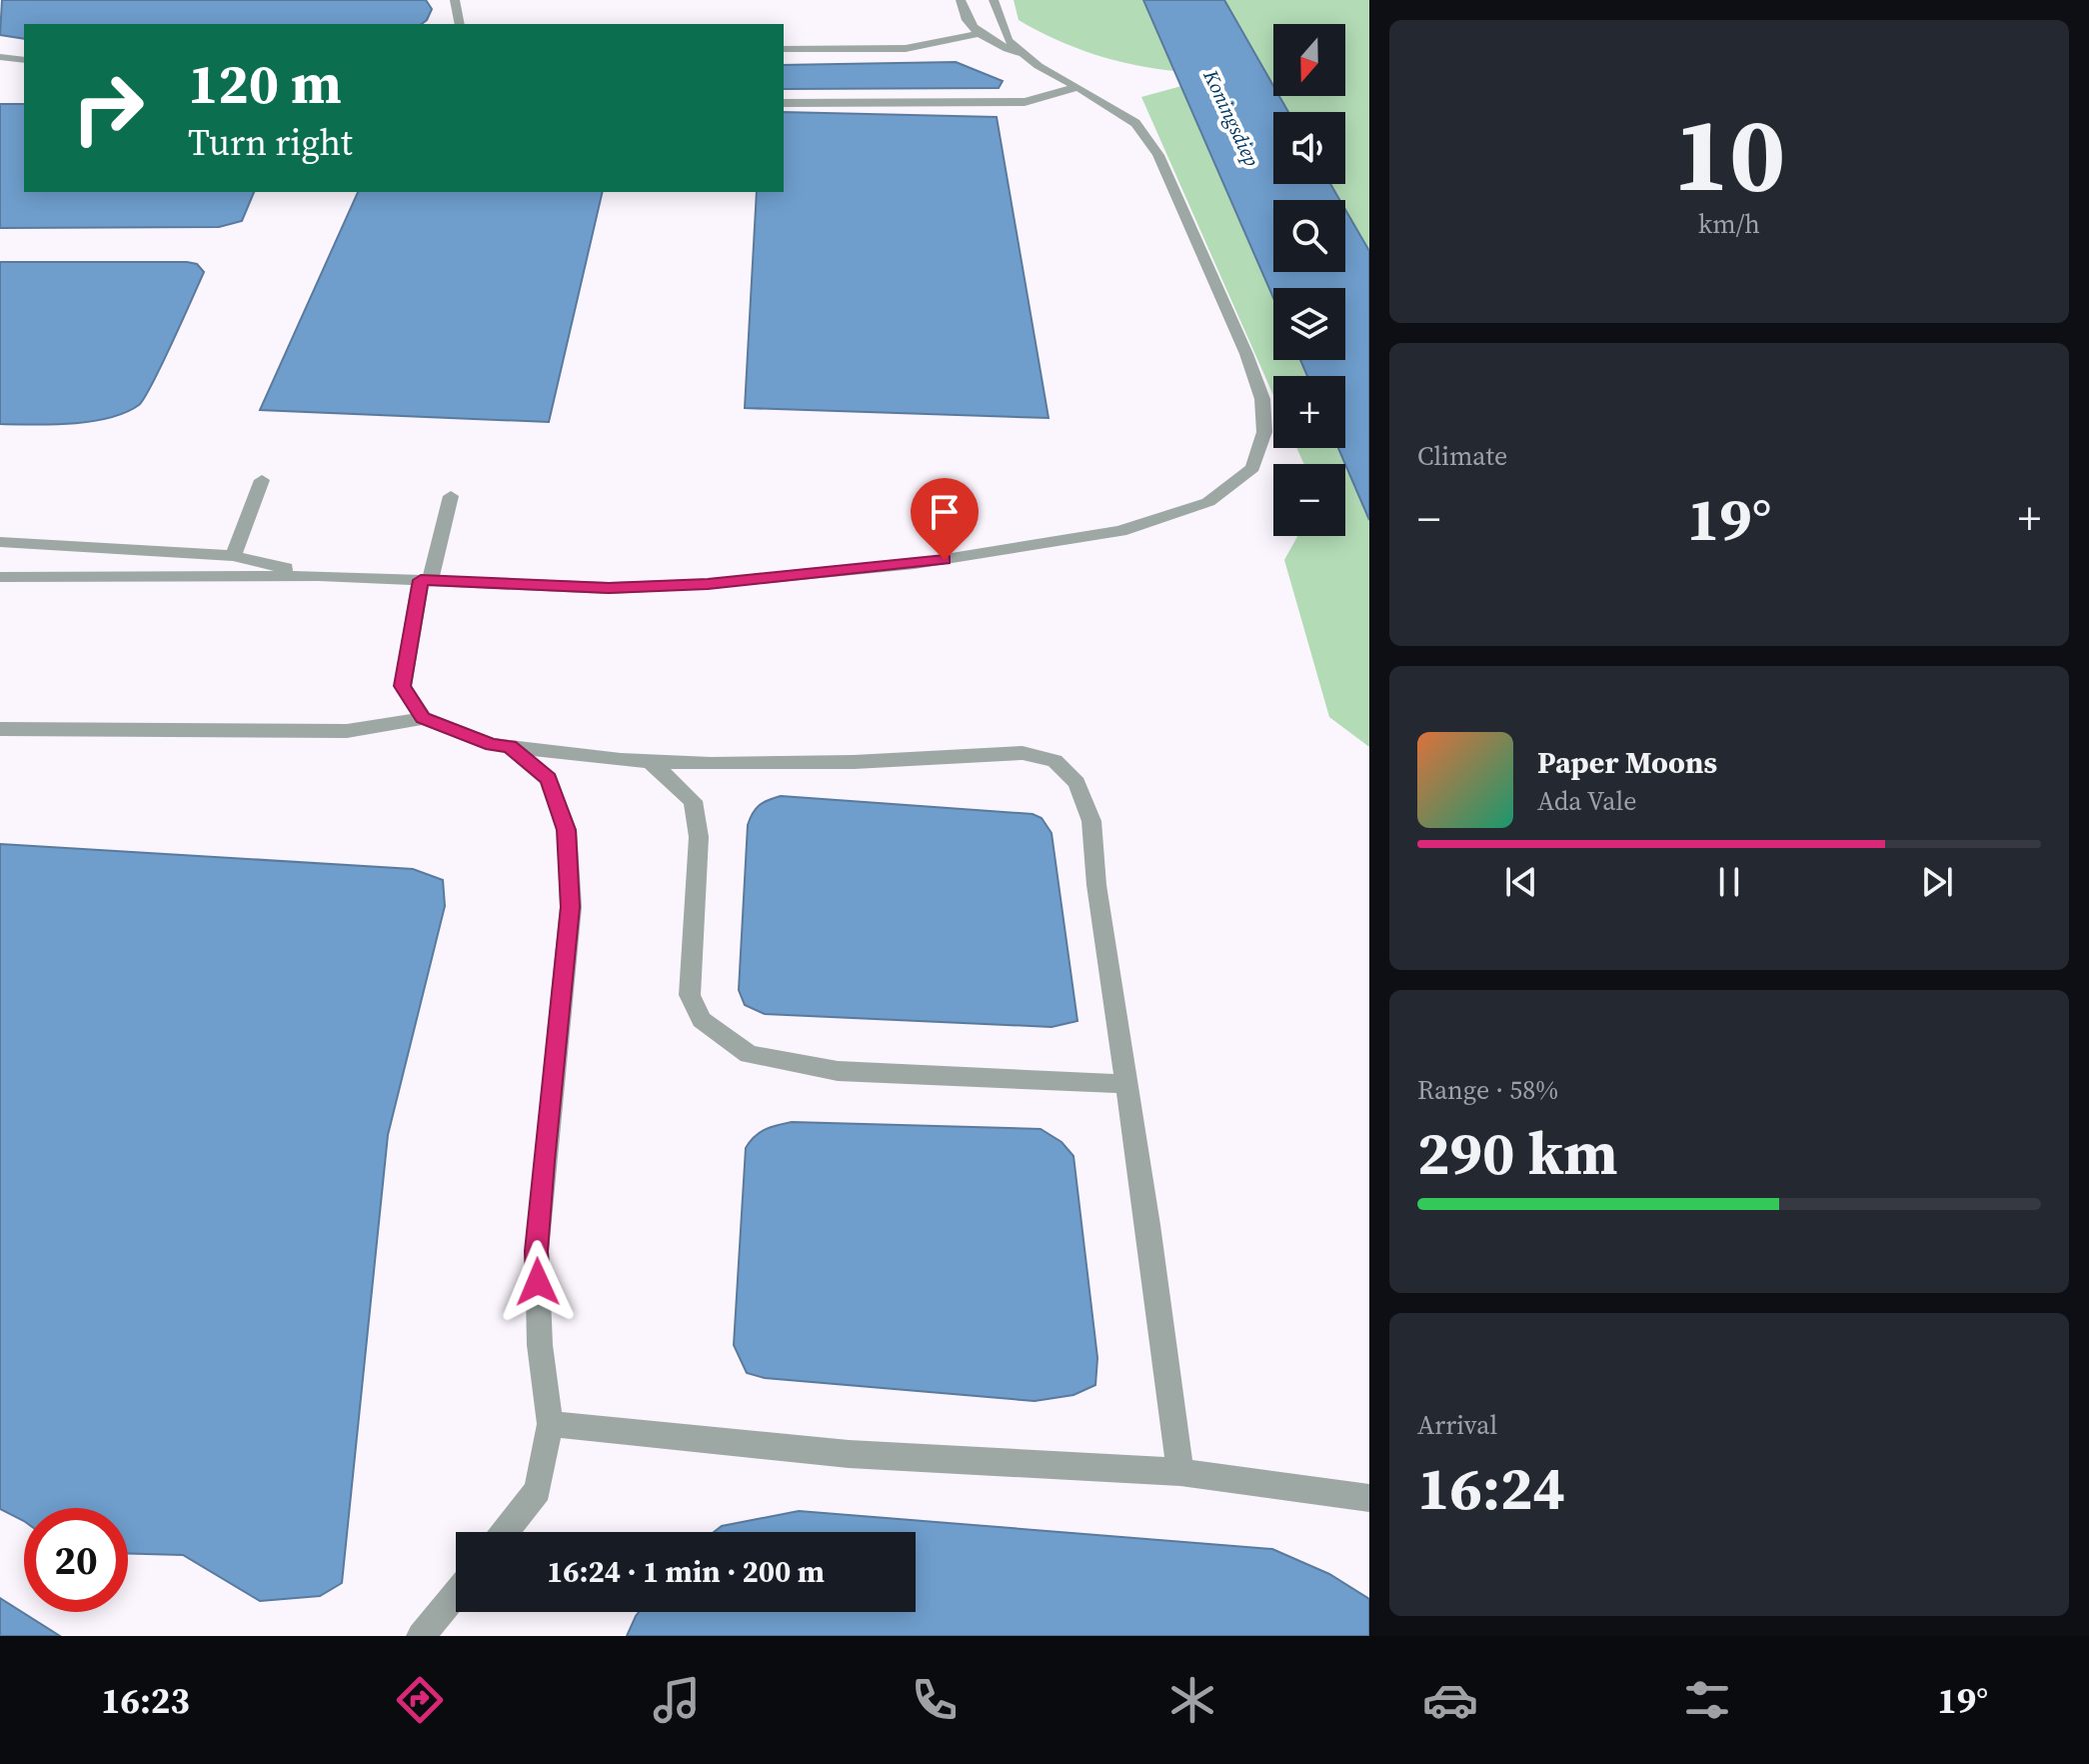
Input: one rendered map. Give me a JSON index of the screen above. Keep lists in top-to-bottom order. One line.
{"water":["Koningsdiep"],"north":"bottom","page":{"tile":[["10","km/h"],"Climate",["Range · 58%","290 km"],["Arrival","16:24"]],"map_buttons":["+","−"],"turn":["120 m","Turn right"],"heat":["−","19°","+"],"song":["Paper Moons","Ada Vale"],"limit":"20","trip":"16:24 · 1 min · 200 m","tabs":["16:23","19°"]}}
